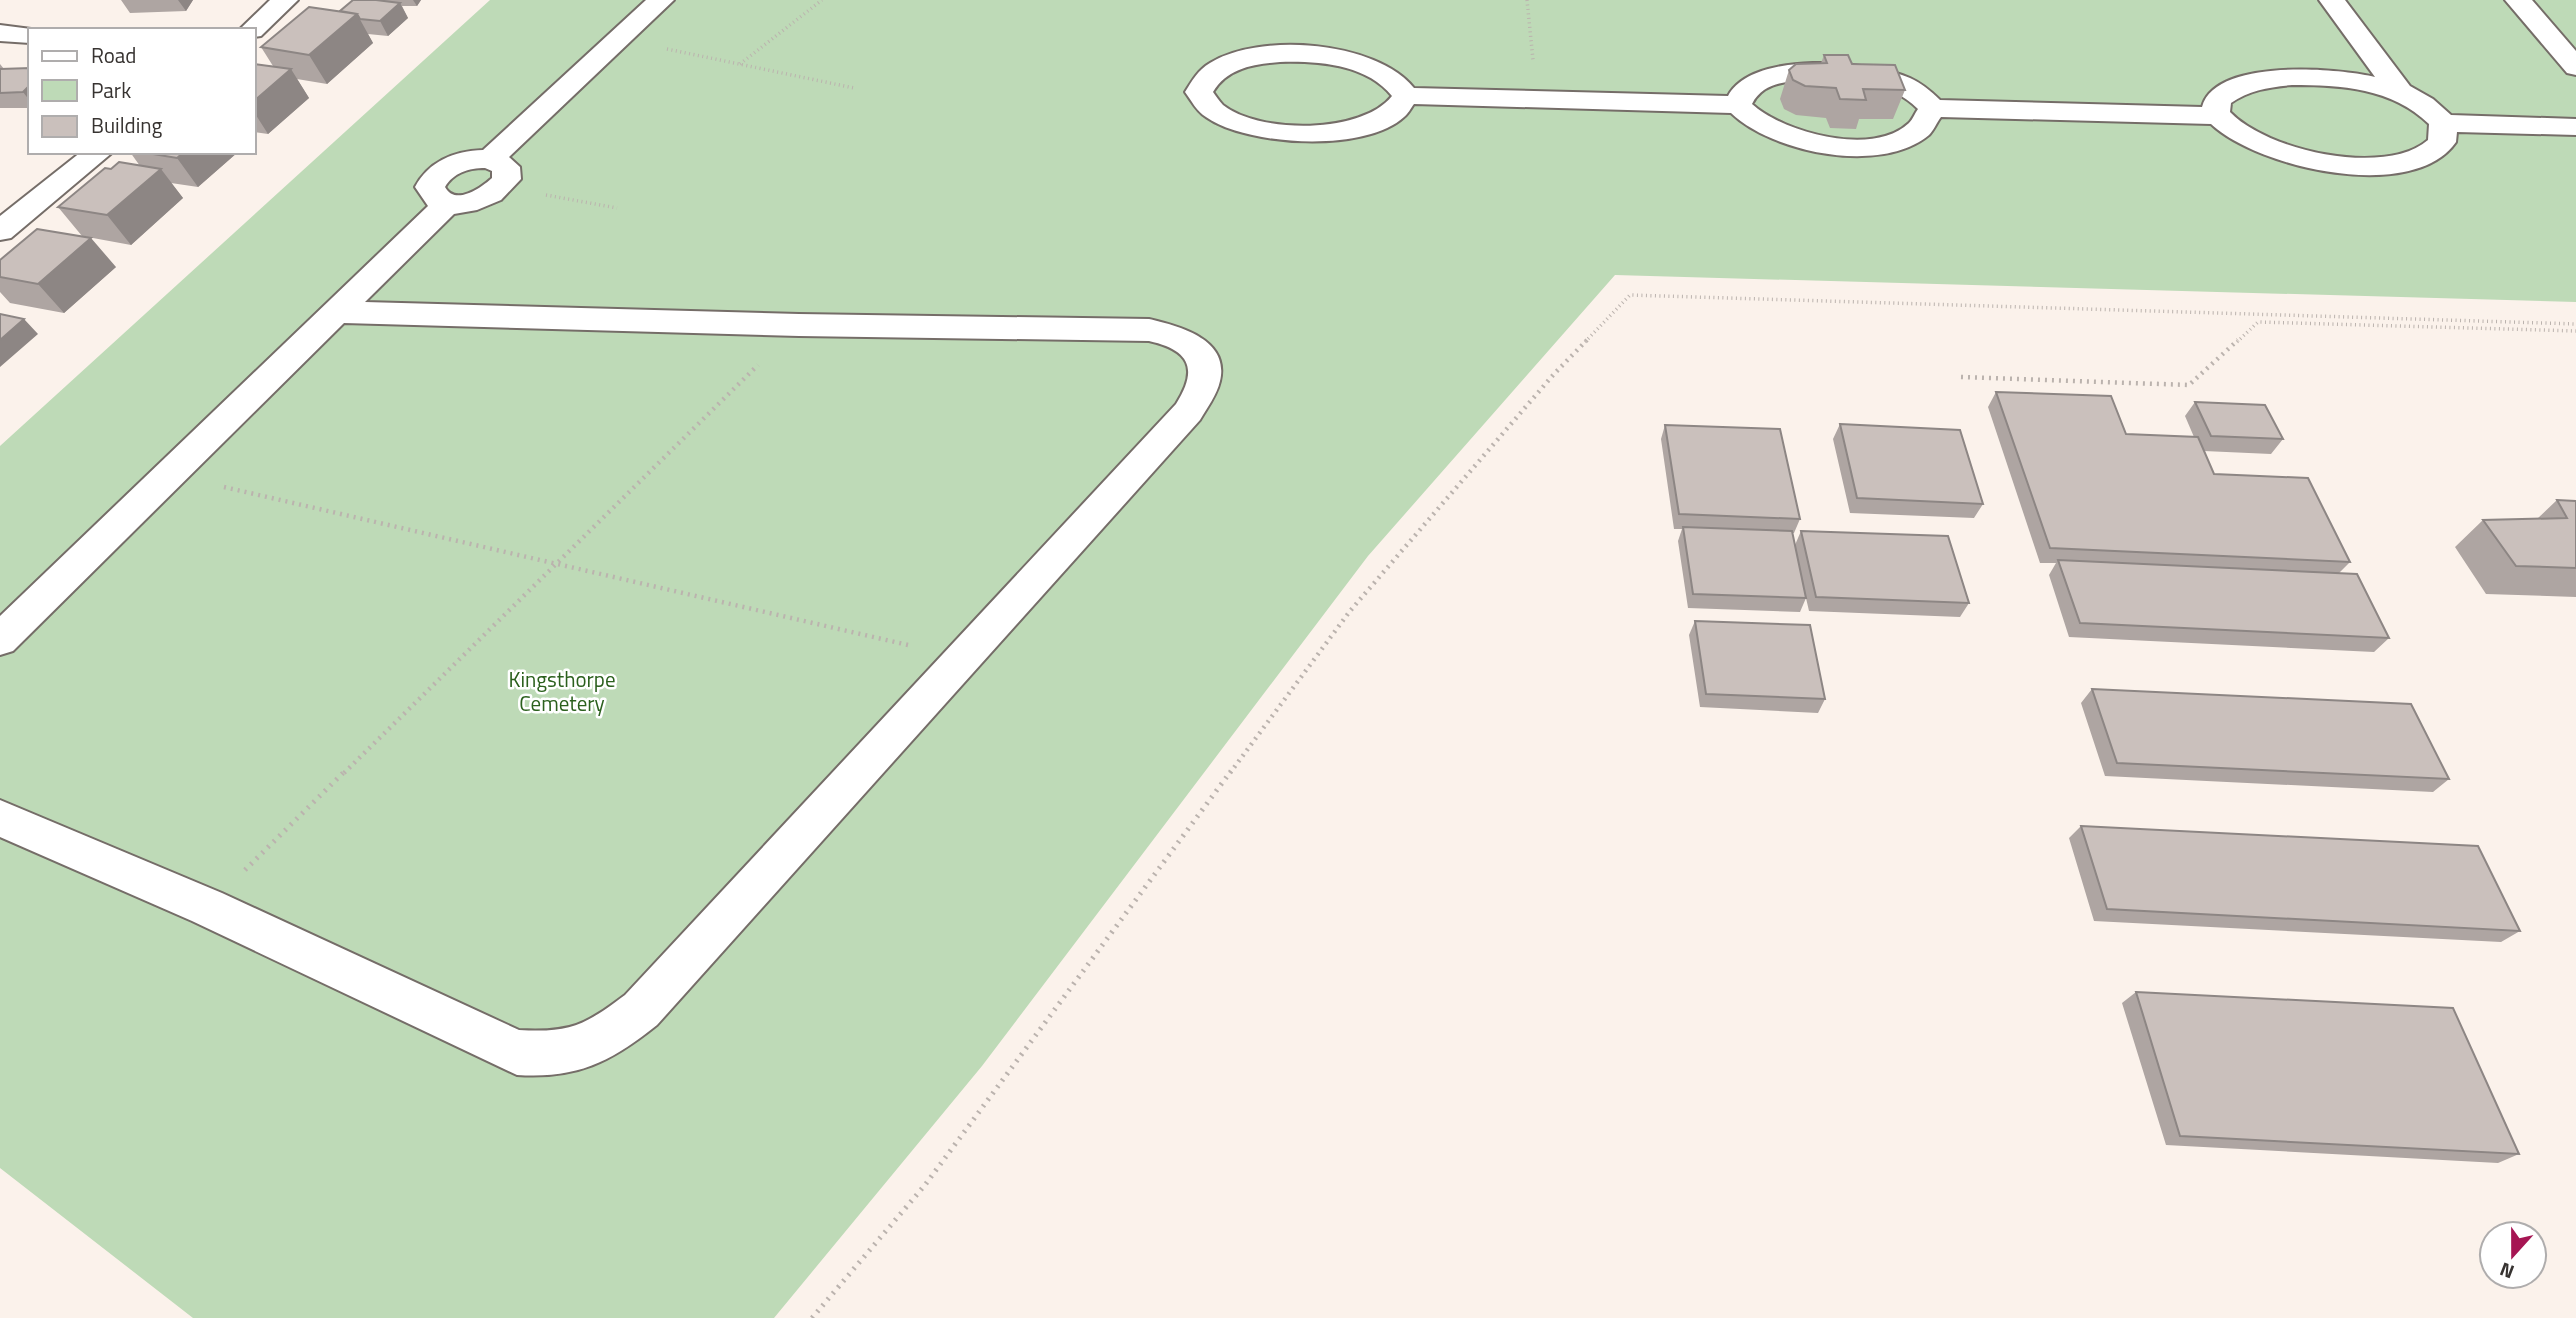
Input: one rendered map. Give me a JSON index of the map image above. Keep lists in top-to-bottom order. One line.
{"parks":["Kingsthorpe Cemetery"],"legend":["Road","Park","Building"],"north":"bottom"}
